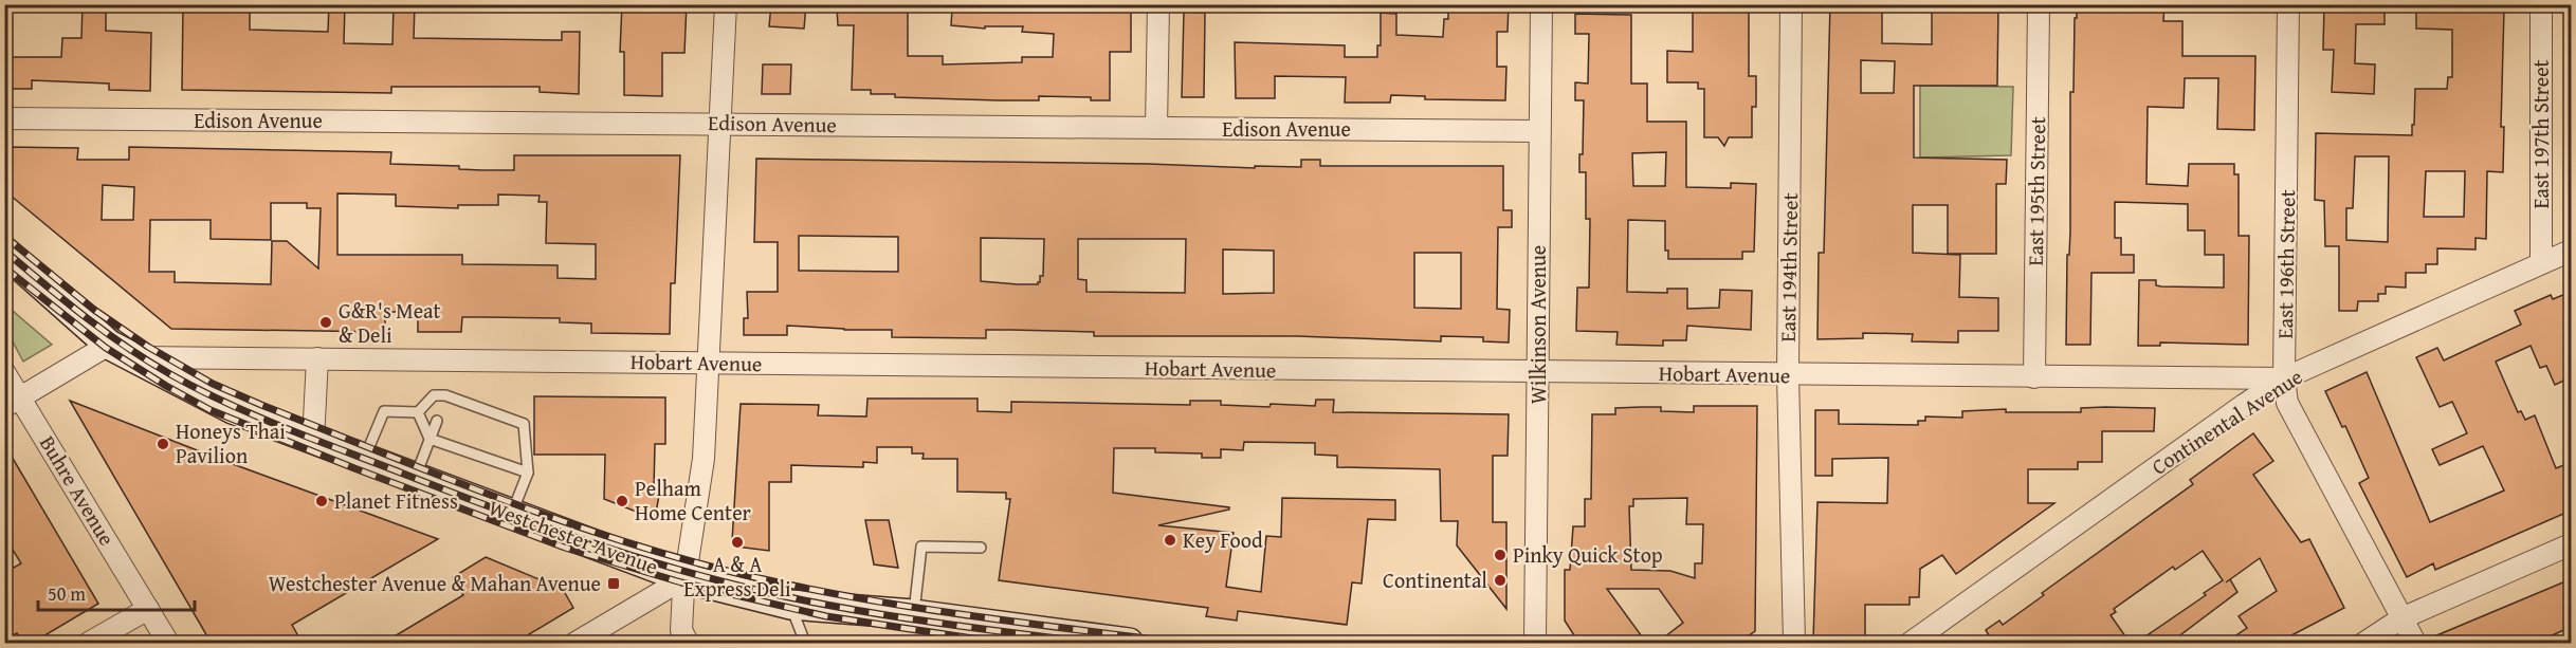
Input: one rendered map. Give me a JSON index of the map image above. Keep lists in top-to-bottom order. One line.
{"streets":{"main road":["Westchester Avenue"],"street":["Edison Avenue","East 197th Street","East 195th Street","East 196th Street","East 194th Street","Wilkinson Avenue","Hobart Avenue","Continental Avenue","Buhre Avenue"]},"crossings":[["Edison Avenue","Wilkinson Avenue"],["East 197th Street","Continental Avenue"],["East 195th Street","Hobart Avenue"],["East 196th Street","Hobart Avenue"],["East 196th Street","Continental Avenue"],["East 194th Street","Hobart Avenue"],["Wilkinson Avenue","Hobart Avenue"],["Hobart Avenue","Continental Avenue"],["Hobart Avenue","Westchester Avenue"]],"places":{"other":["G&R's Meat & Deli","Honeys Thai Pavilion","Planet Fitness","Pelham Home Center","Key Food","A & A Express Deli","Pinky Quick Stop","Continental"],"transit":["Westchester Avenue & Mahan Avenue"]},"scale_bar":"50 m"}
